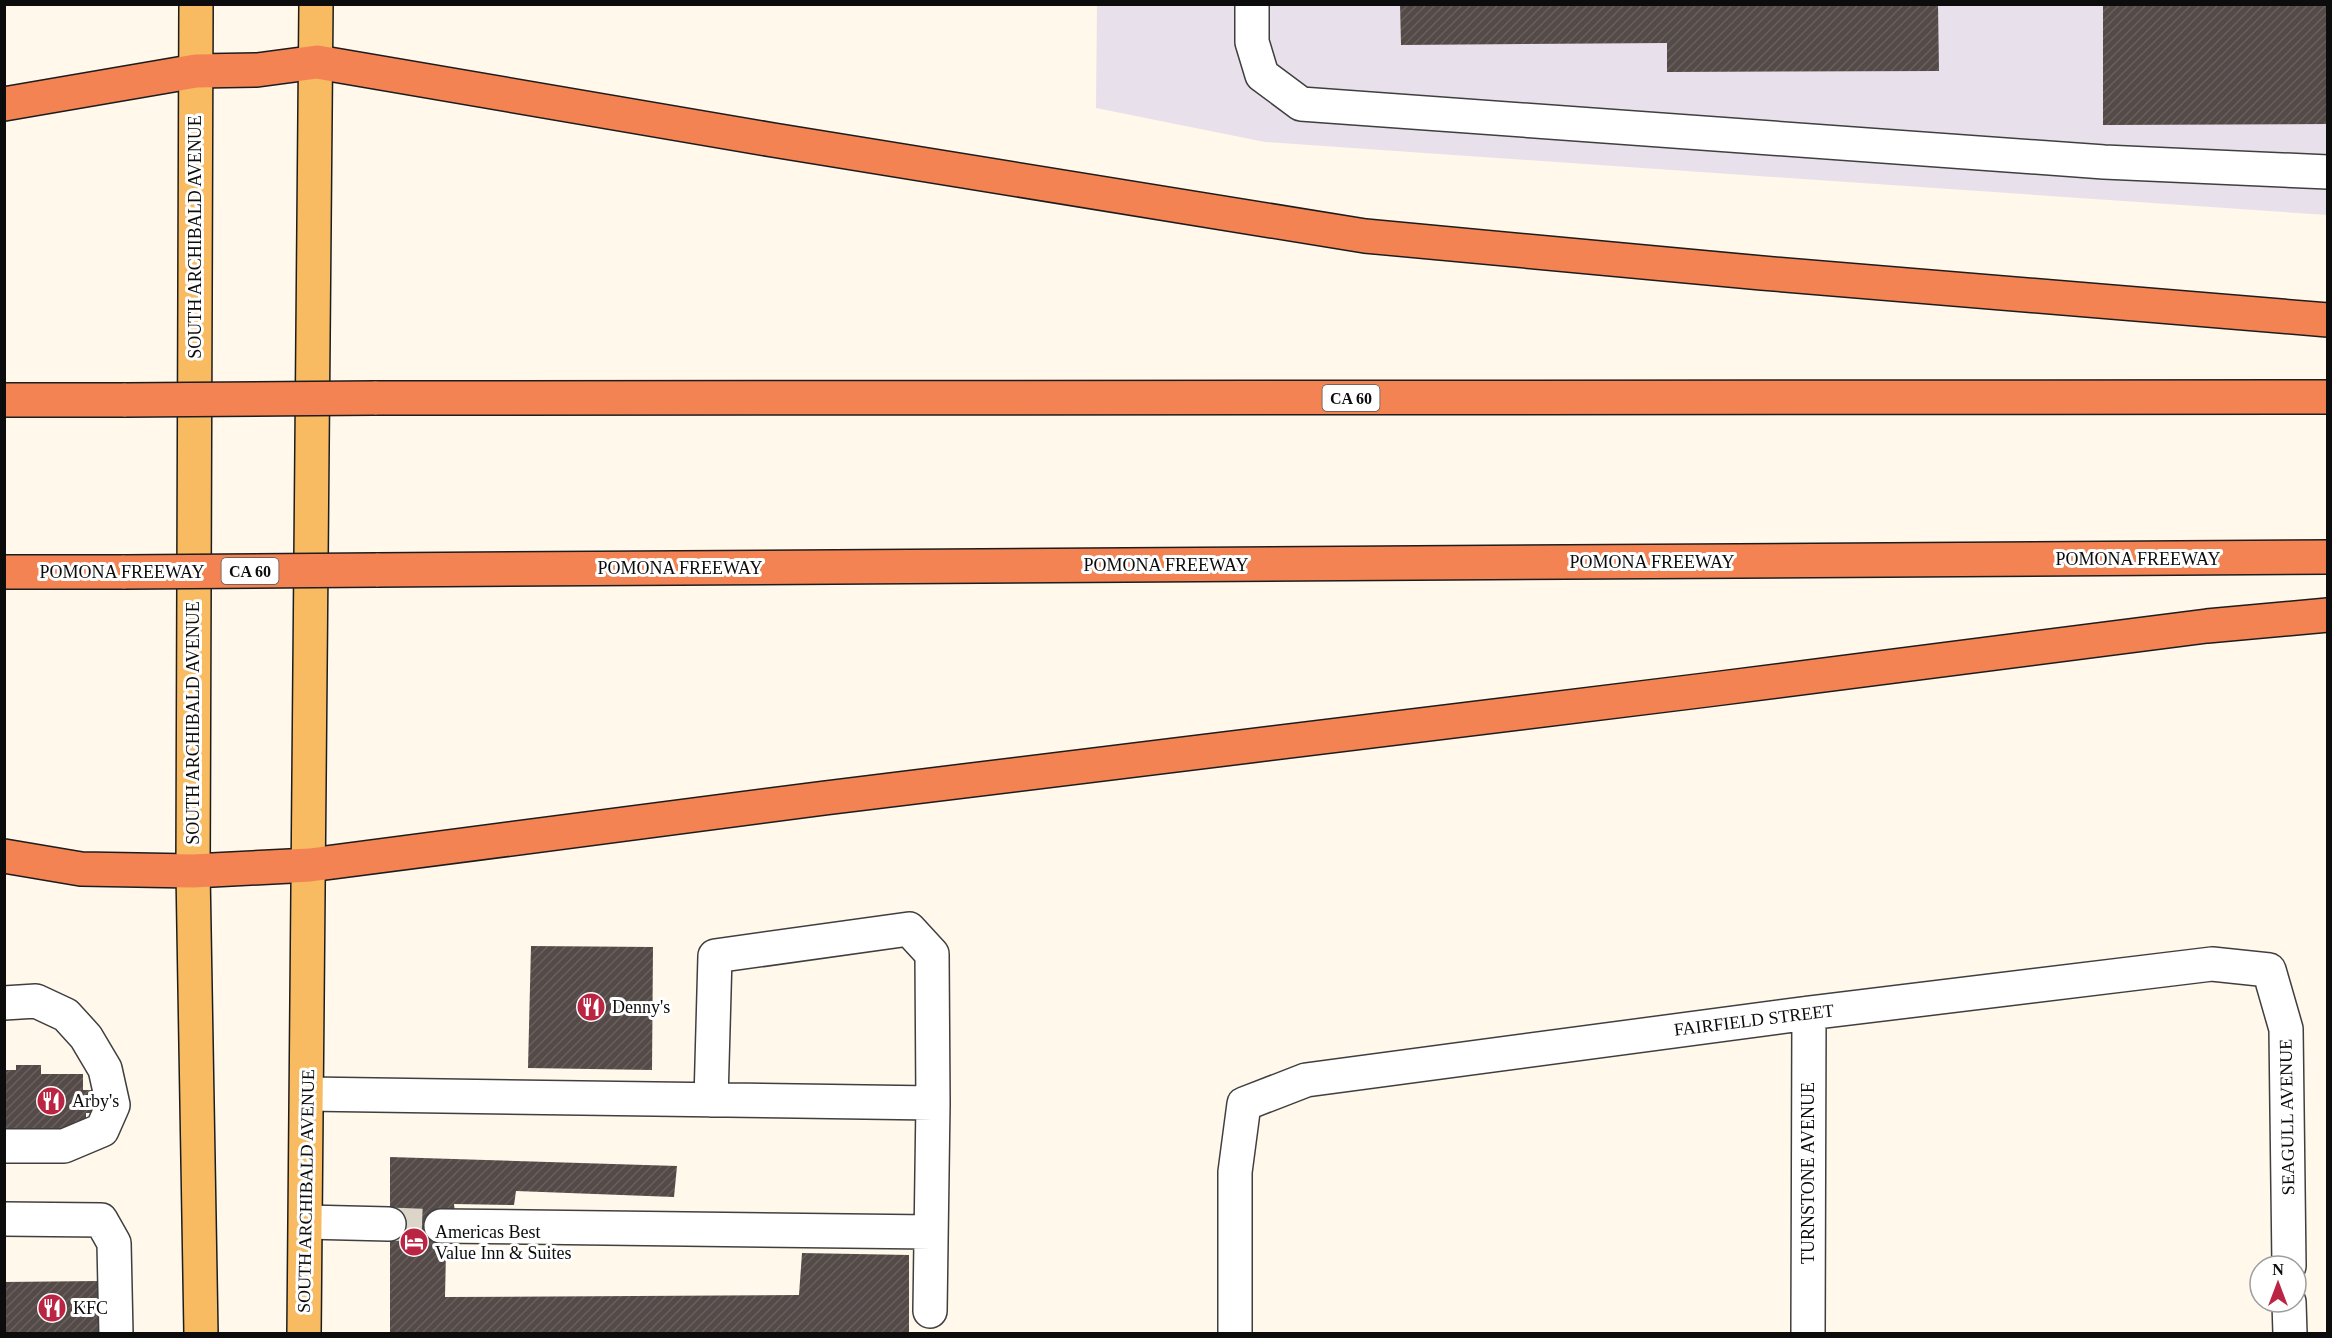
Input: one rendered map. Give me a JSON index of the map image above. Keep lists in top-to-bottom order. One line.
{"streets":{"highway":["CA 60","POMONA FREEWAY"],"main road":["SOUTH ARCHIBALD AVENUE"],"street":["FAIRFIELD STREET","SEAGULL AVENUE","TURNSTONE AVENUE"]},"crossings":[["FAIRFIELD STREET","SEAGULL AVENUE"],["FAIRFIELD STREET","TURNSTONE AVENUE"]],"places":{"restaurant":["Denny's","Arby's","KFC"],"hotel":["Americas Best Value Inn & Suites"]},"north":"top"}
